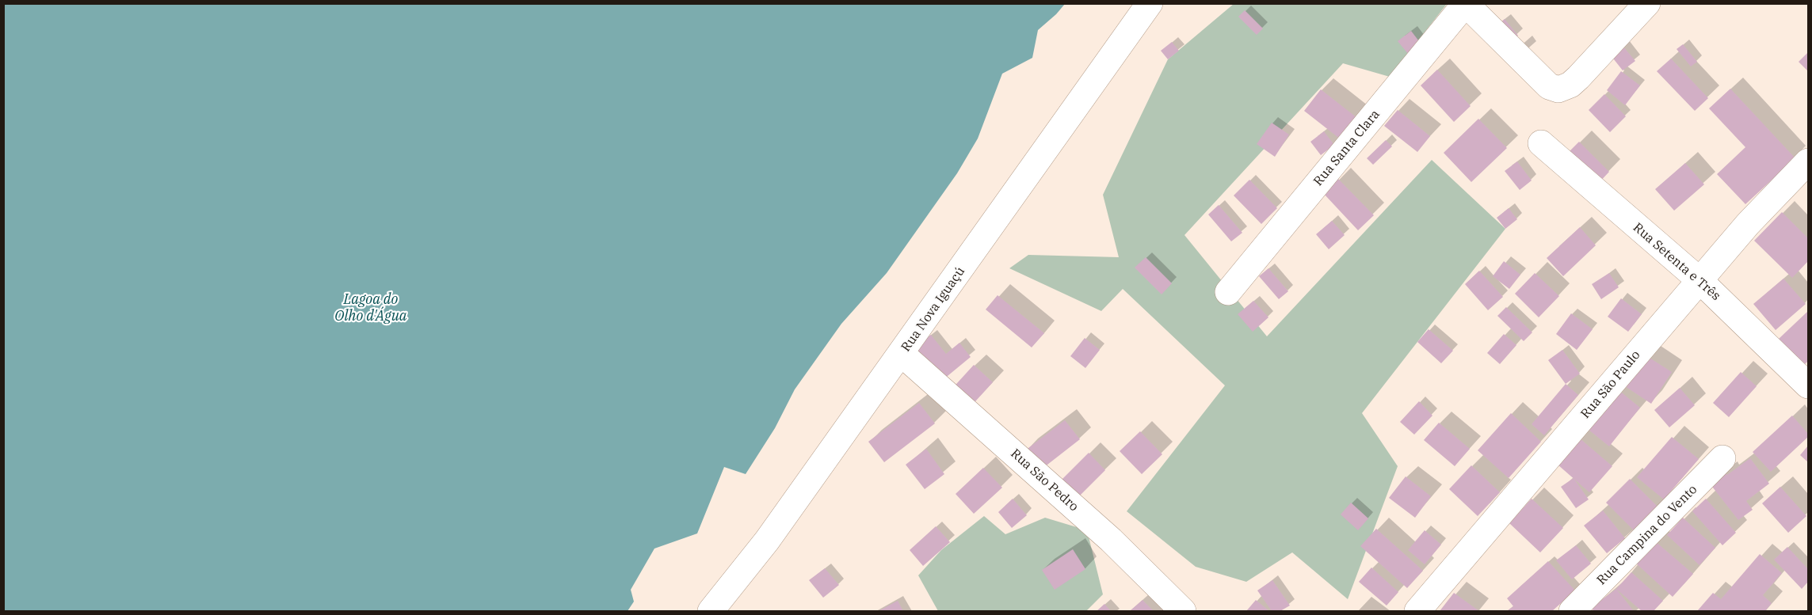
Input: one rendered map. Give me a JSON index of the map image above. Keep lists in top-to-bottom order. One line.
{"streets":{"street":["Rua Santa Clara","Rua Setenta e Três","Rua Nova Iguaçú","Rua São Paulo","Rua São Pedro","Rua Campina do Vento"]},"crossings":[["Rua Setenta e Três","Rua São Paulo"],["Rua Nova Iguaçú","Rua São Pedro"]],"water":["Lagoa do Olho d'Água"]}
